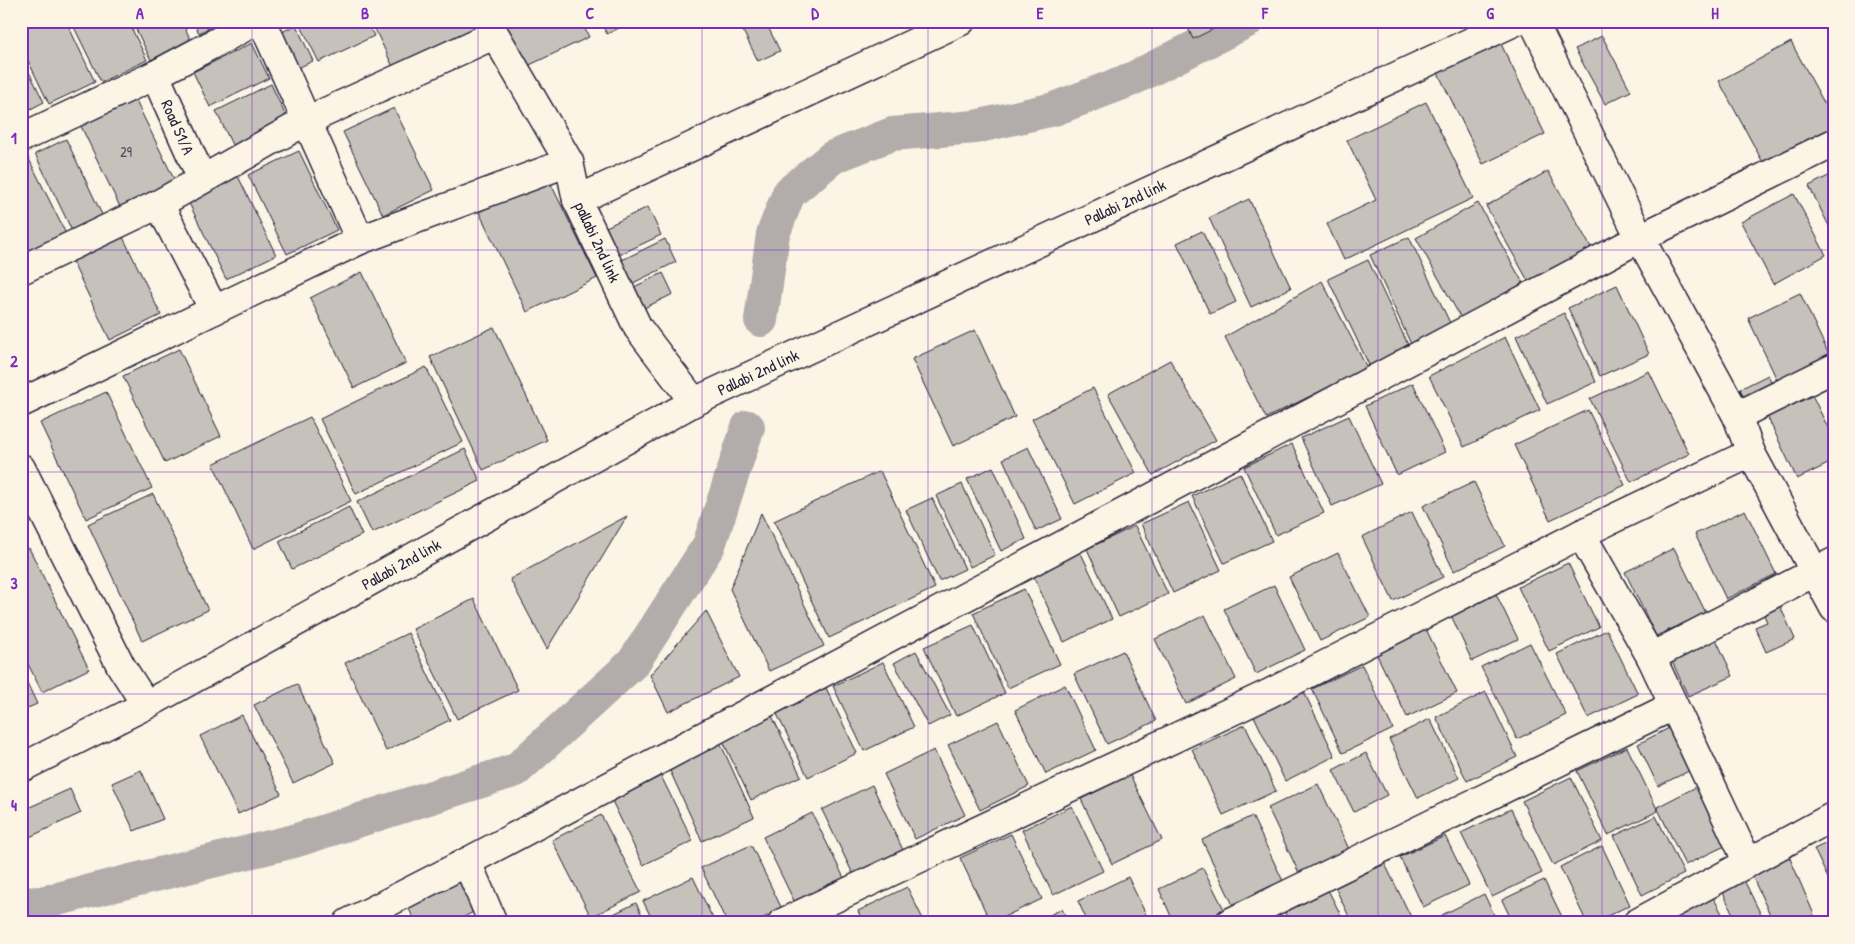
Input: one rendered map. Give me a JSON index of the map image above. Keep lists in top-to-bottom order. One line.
{"streets":{"street":["Road S1/A","Pallabi 2nd link","pallabi 2nd link"]},"crossings":[["Pallabi 2nd link","pallabi 2nd link"]],"house_numbers":["29"],"grid":{"columns":["A","B","C","D","E","F","G","H"],"rows":["1","2","3","4"]}}
